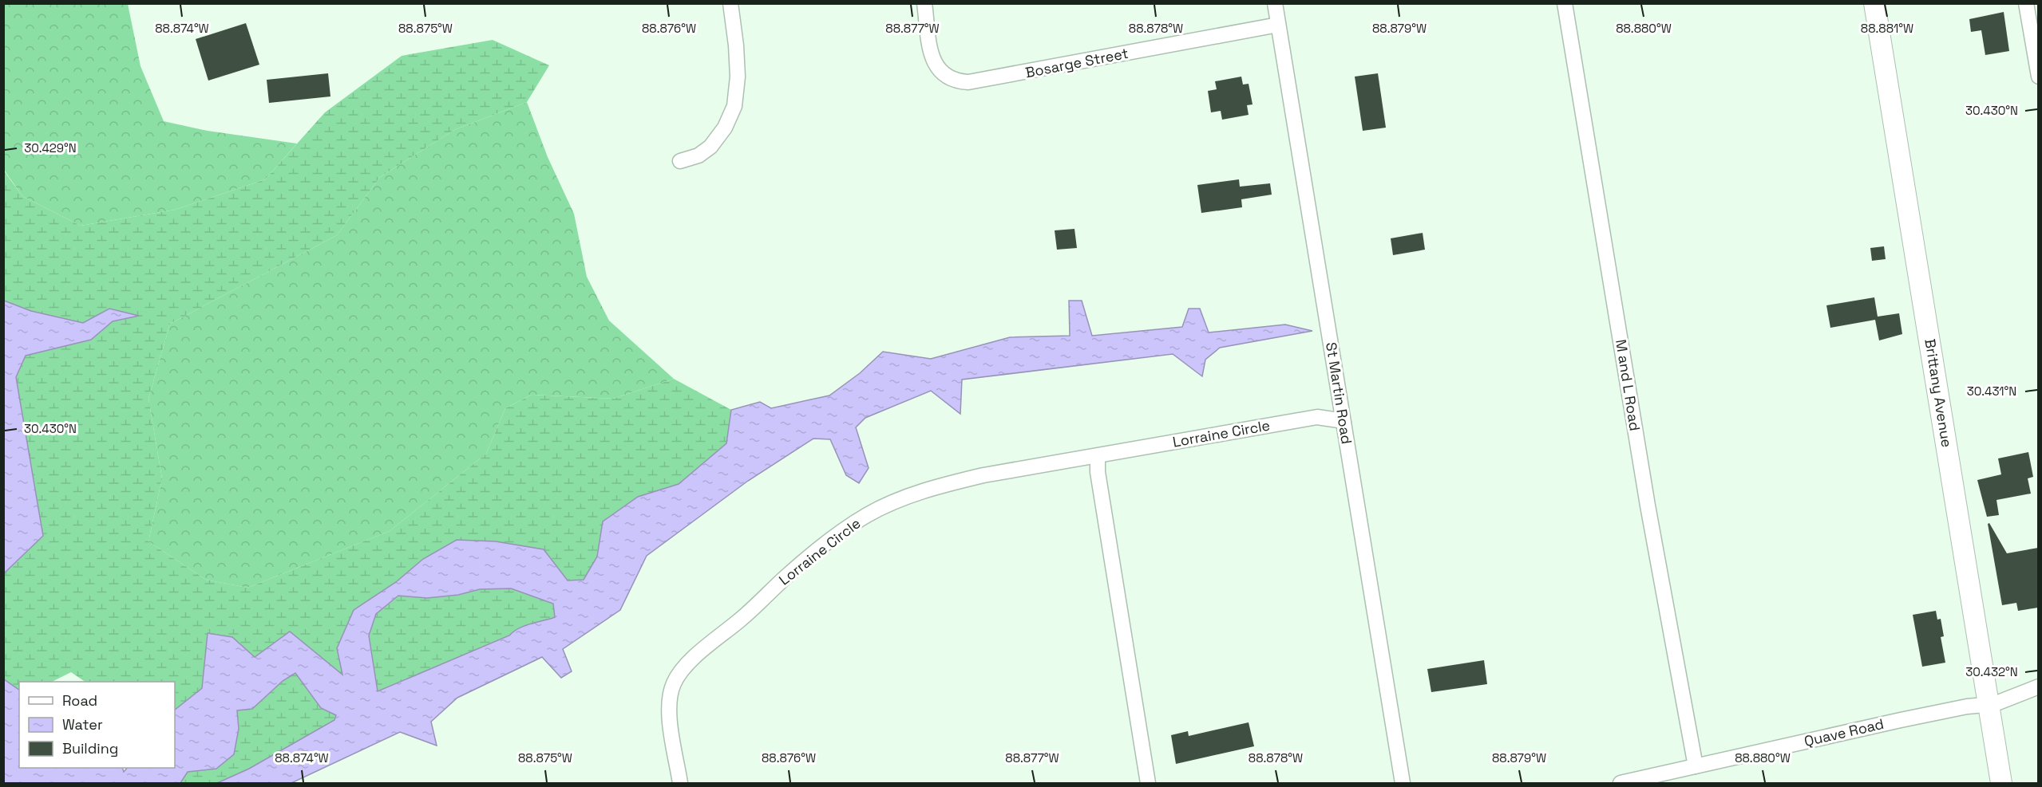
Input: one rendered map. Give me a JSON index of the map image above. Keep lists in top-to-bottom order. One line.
{"streets":{"street":["Bosarge Street","M and L Road","St Martin Road","Brittany Avenue","Lorraine Circle","Quave Road"]},"crossings":[["Bosarge Street","St Martin Road"],["M and L Road","Quave Road"],["St Martin Road","Lorraine Circle"],["Brittany Avenue","Quave Road"]],"legend":["Road","Water","Building"],"coordinates":["88.874°W","88.875°W","88.876°W","88.877°W","88.878°W","88.879°W","88.880°W","88.881°W","30.430°N","30.429°N","30.431°N","30.432°N"]}
